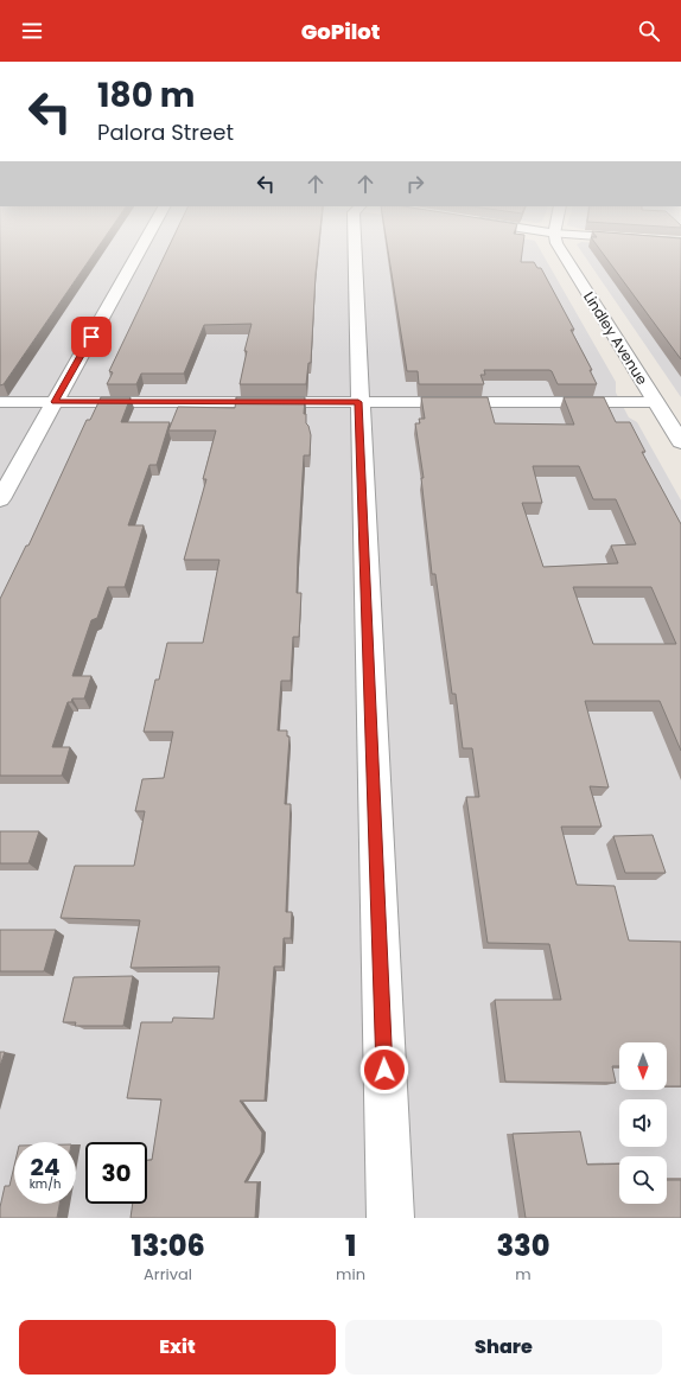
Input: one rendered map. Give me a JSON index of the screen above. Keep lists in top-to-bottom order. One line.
{"streets":{"street":["Lindley Avenue"]},"north":"bottom","page":{"header":"GoPilot","turn":["180 m","Palora Street"],"speed":"24 km/h","limit":"30","eta":["13:06","Arrival","1","min","330","m"],"buttons":["Exit","Share"]}}
